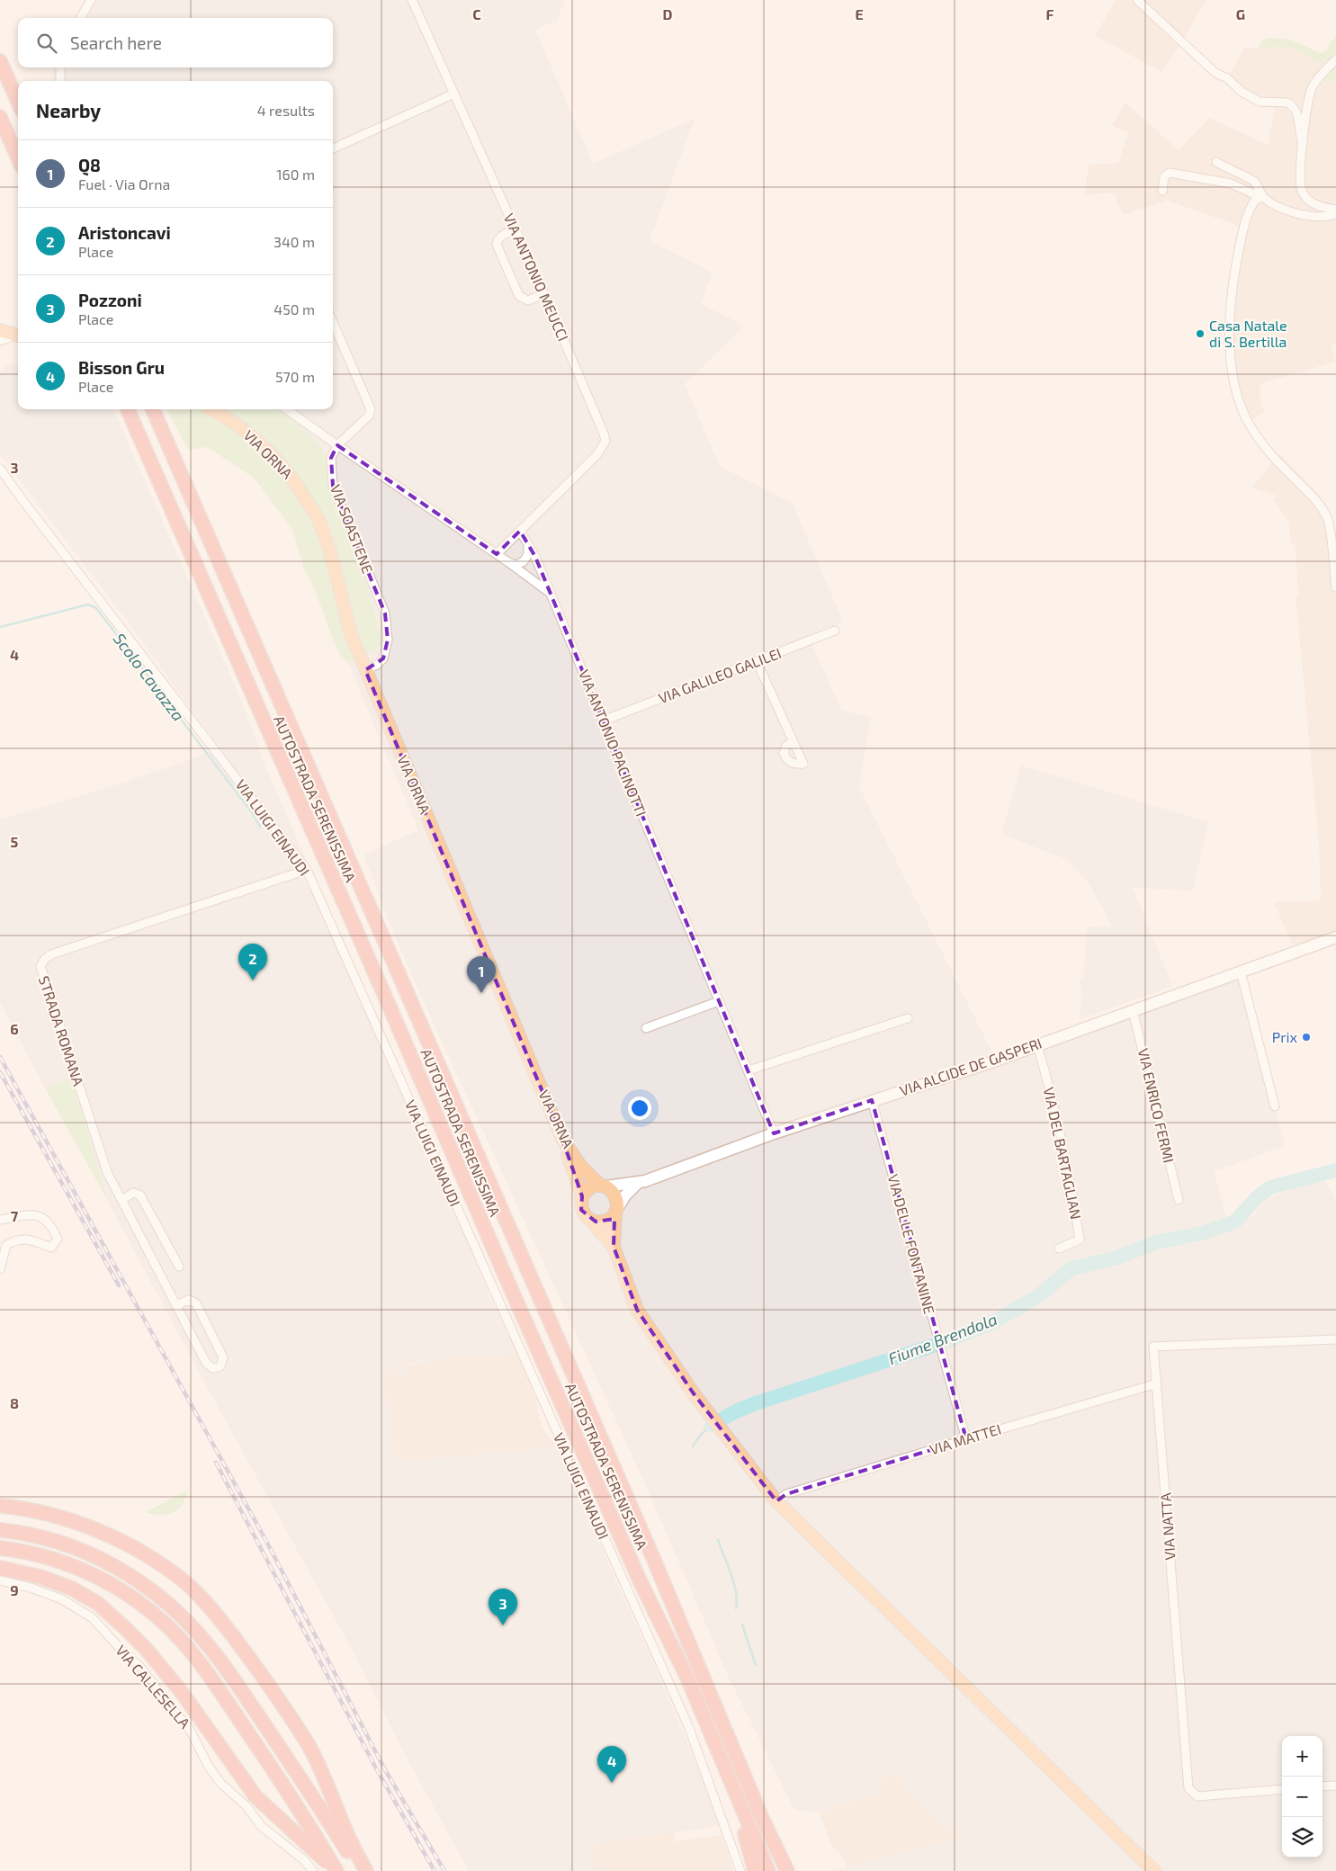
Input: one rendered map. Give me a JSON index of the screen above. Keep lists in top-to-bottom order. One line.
{"streets":{"highway":["AUTOSTRADA SERENISSIMA"],"main road":["VIA ORNA","VIA ALCIDE DE GASPERI"],"street":["VIA ANTONIO MEUCCI","VIA SOASTENE","VIA GALILEO GALILEI","VIA ANTONIO PACINOTTI","VIA LUIGI EINAUDI","STRADA ROMANA","VIA ENRICO FERMI","VIA DEL BARTAGLIAN","VIA DELLE FONTANINE","VIA MATTEI","VIA NATTA","VIA CALLESELLA"]},"crossings":[["VIA ORNA","VIA SOASTENE"],["VIA ORNA","VIA ALCIDE DE GASPERI"],["VIA GALILEO GALILEI","VIA ANTONIO PACINOTTI"],["VIA ANTONIO PACINOTTI","VIA ALCIDE DE GASPERI"],["VIA LUIGI EINAUDI","STRADA ROMANA"],["VIA ALCIDE DE GASPERI","VIA ENRICO FERMI"],["VIA ALCIDE DE GASPERI","VIA DEL BARTAGLIAN"],["VIA ALCIDE DE GASPERI","VIA DELLE FONTANINE"],["VIA DELLE FONTANINE","VIA MATTEI"],["VIA MATTEI","VIA NATTA"]],"water":["Scolo Cavazza","Fiume Brendola"],"places":["Casa Natale di S. Bertilla","Prix"],"page":{"search":"Search here","heading":["Nearby","4 results"],"list":[{"mark":"1","name":"Q8","note":"Fuel · Via Orna","value":"160 m"},{"mark":"2","name":"Aristoncavi","note":"Place","value":"340 m"},{"mark":"3","name":"Pozzoni","note":"Place","value":"450 m"},{"mark":"4","name":"Bisson Gru","note":"Place","value":"570 m"}],"pins":["2","1","3","4"],"map_buttons":["+","−"]},"grid":{"columns":["C","D","E","F","G"],"rows":["3","4","5","6","7","8","9"]}}
